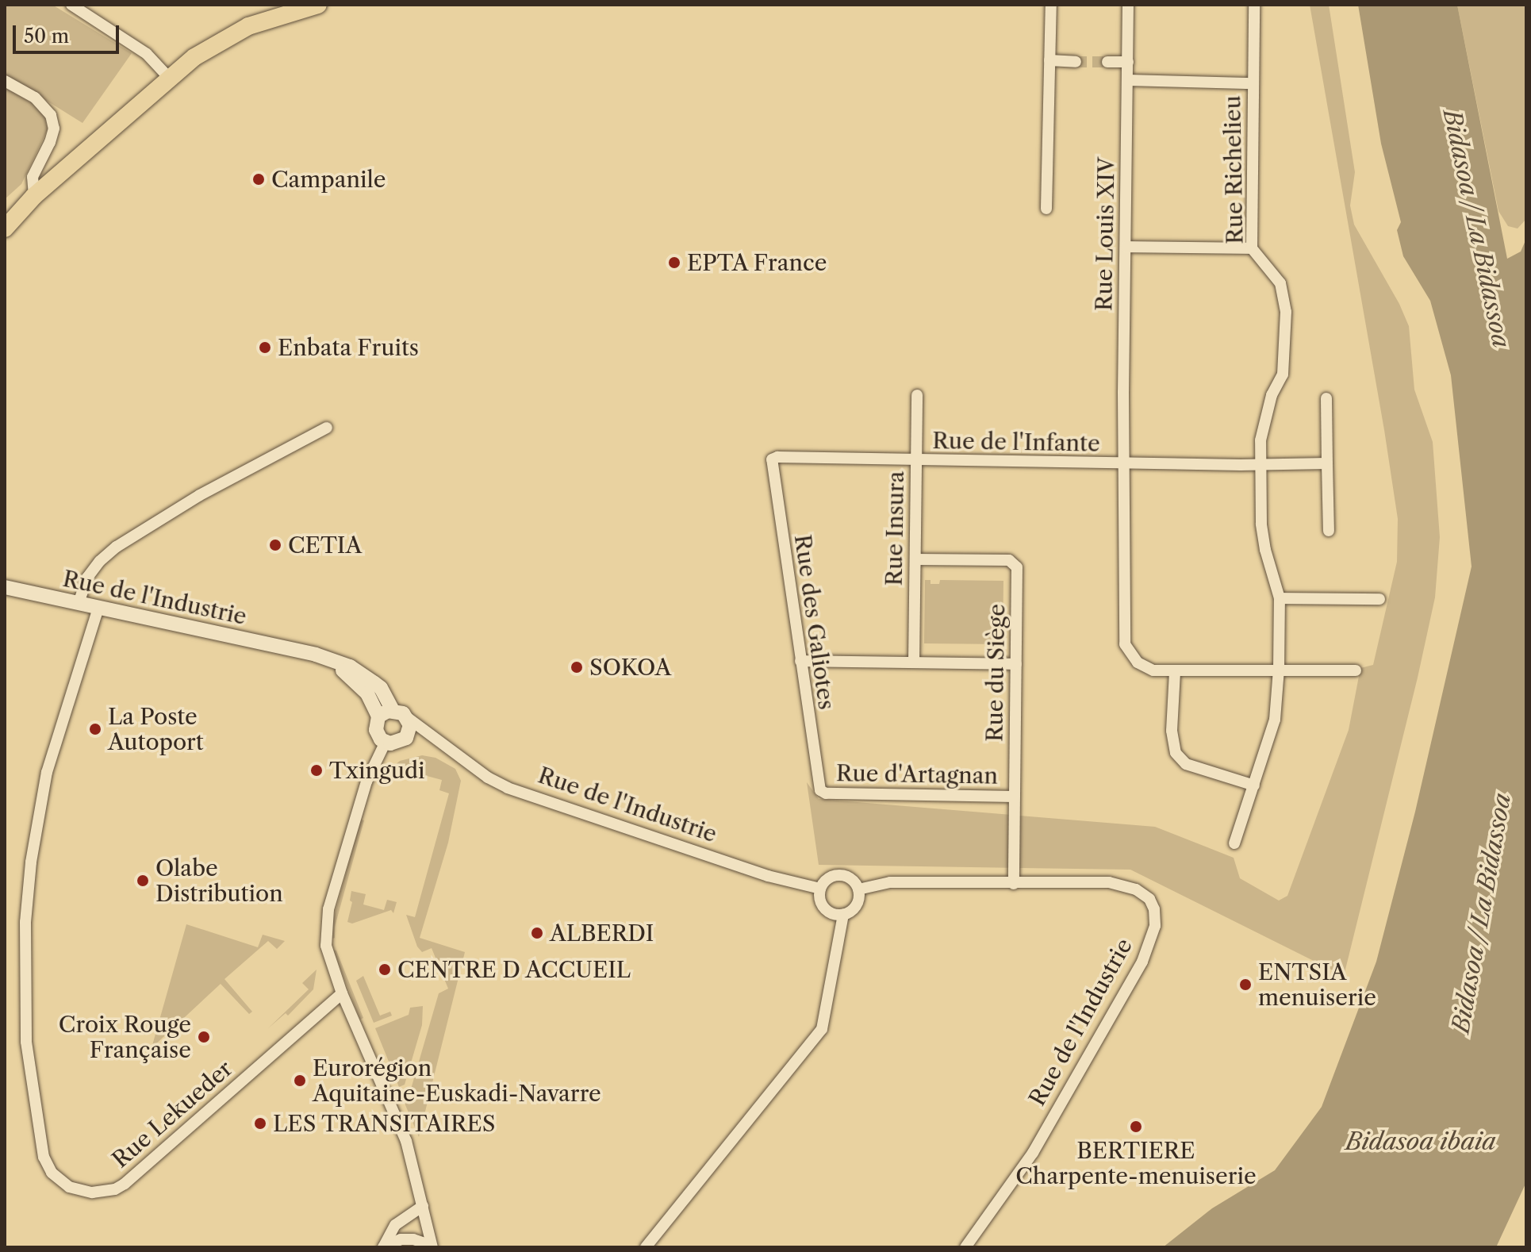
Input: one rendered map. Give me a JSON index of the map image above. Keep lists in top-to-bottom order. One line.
{"streets":{"street":["Rue Richelieu","Rue Louis XIV","Rue de l'Infante","Rue Insura","Rue de l'Industrie","Rue des Galiotes","Rue du Siège","Rue d'Artagnan","Rue Lekueder"]},"crossings":[["Rue Richelieu","Rue Louis XIV"],["Rue Richelieu","Rue de l'Infante"],["Rue Louis XIV","Rue de l'Infante"],["Rue de l'Infante","Rue Insura"],["Rue de l'Infante","Rue des Galiotes"],["Rue Insura","Rue du Siège"],["Rue de l'Industrie","Rue du Siège"],["Rue de l'Industrie","Rue Lekueder"],["Rue des Galiotes","Rue d'Artagnan"],["Rue du Siège","Rue d'Artagnan"]],"water":["Bidasoa / La Bidassoa","Bidasoa ibaia"],"places":["Campanile","EPTA France","Enbata Fruits","CETIA","SOKOA","La Poste Autoport","Txingudi","Olabe Distribution","ALBERDI","CENTRE D ACCUEIL","ENTSIA menuiserie","Croix Rouge Française","Eurorégion Aquitaine-Euskadi-Navarre","LES TRANSITAIRES","BERTIERE Charpente-menuiserie"],"scale_bar":"50 m"}
